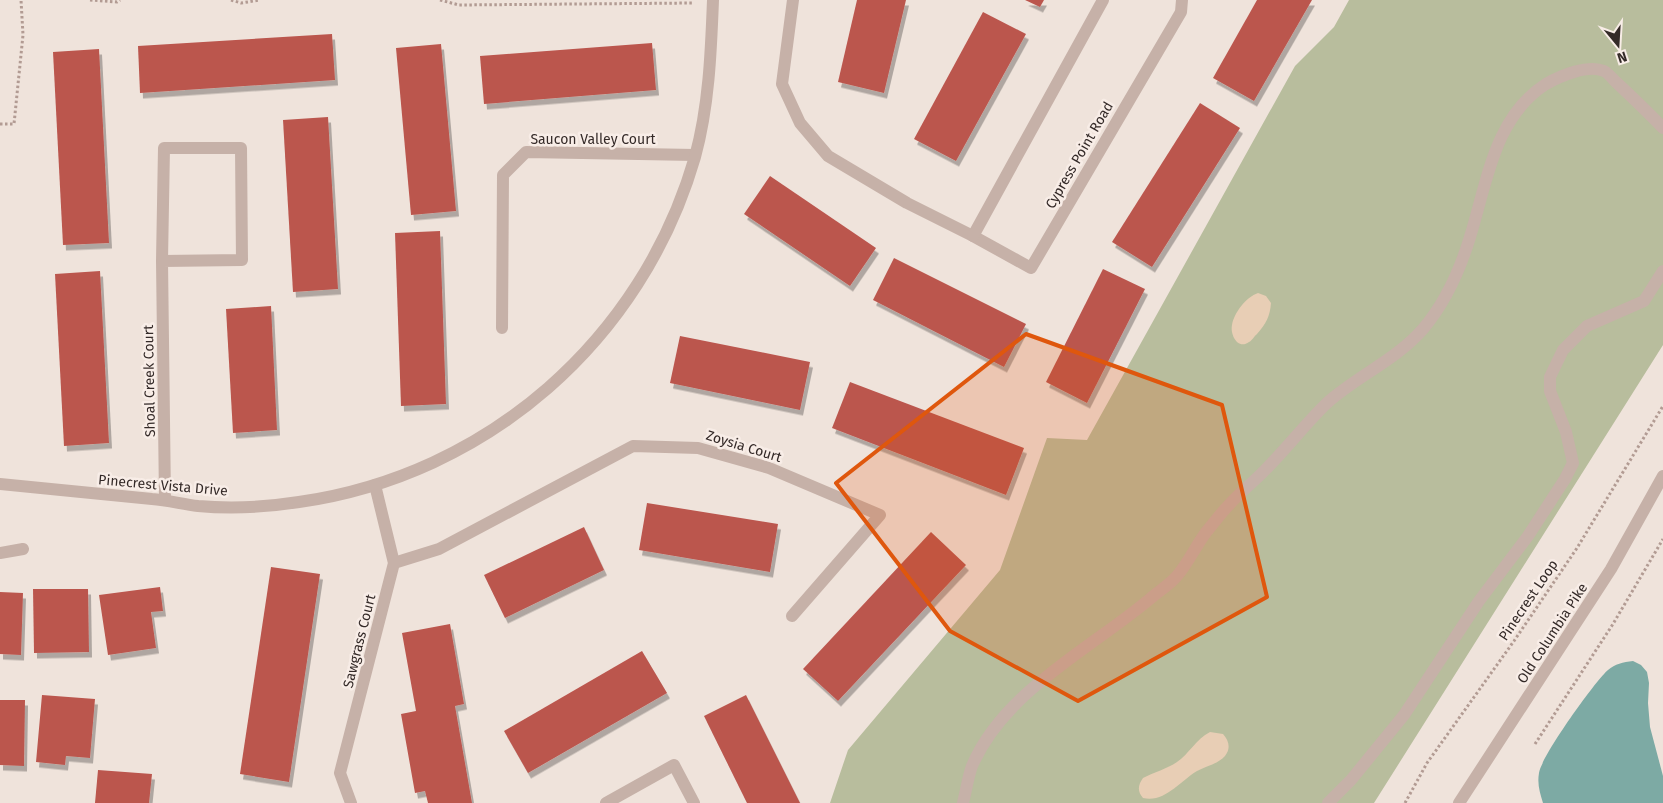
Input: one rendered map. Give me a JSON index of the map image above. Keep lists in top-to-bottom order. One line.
{"streets":{"street":["Saucon Valley Court","Cypress Point Road","Shoal Creek Court","Zoysia Court","Pinecrest Vista Drive","Old Columbia Pike","Sawgrass Court"],"path":["Pinecrest Loop"]},"crossings":[["Saucon Valley Court","Pinecrest Vista Drive"],["Shoal Creek Court","Pinecrest Vista Drive"],["Zoysia Court","Sawgrass Court"],["Pinecrest Vista Drive","Sawgrass Court"]],"north":"bottom"}
